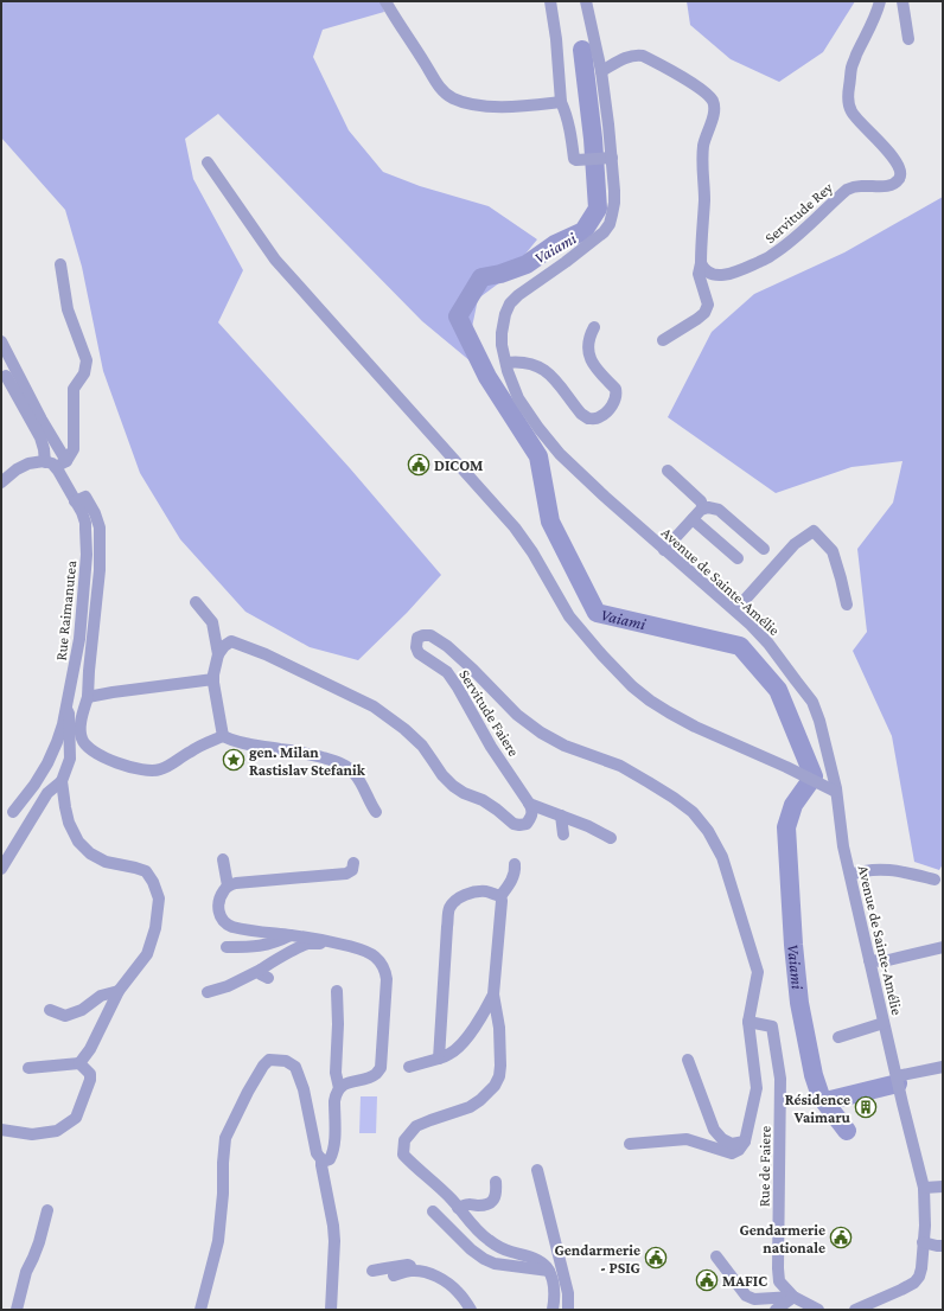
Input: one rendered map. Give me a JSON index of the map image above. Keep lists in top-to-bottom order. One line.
{"streets":{"street":["Servitude Rey","Avenue de Sainte-Amélie","Rue Raimanutea","Servitude Faiere","Rue de Faiere"]},"crossings":[["Servitude Faiere","Rue de Faiere"]],"water":["Vaiami"],"places":{"public building":["DICOM","Gendarmerie nationale","Gendarmerie - PSIG","MAFIC"],"place":["gen. Milan Rastislav Stefanik"],"building":["Résidence Vaimaru"]}}
